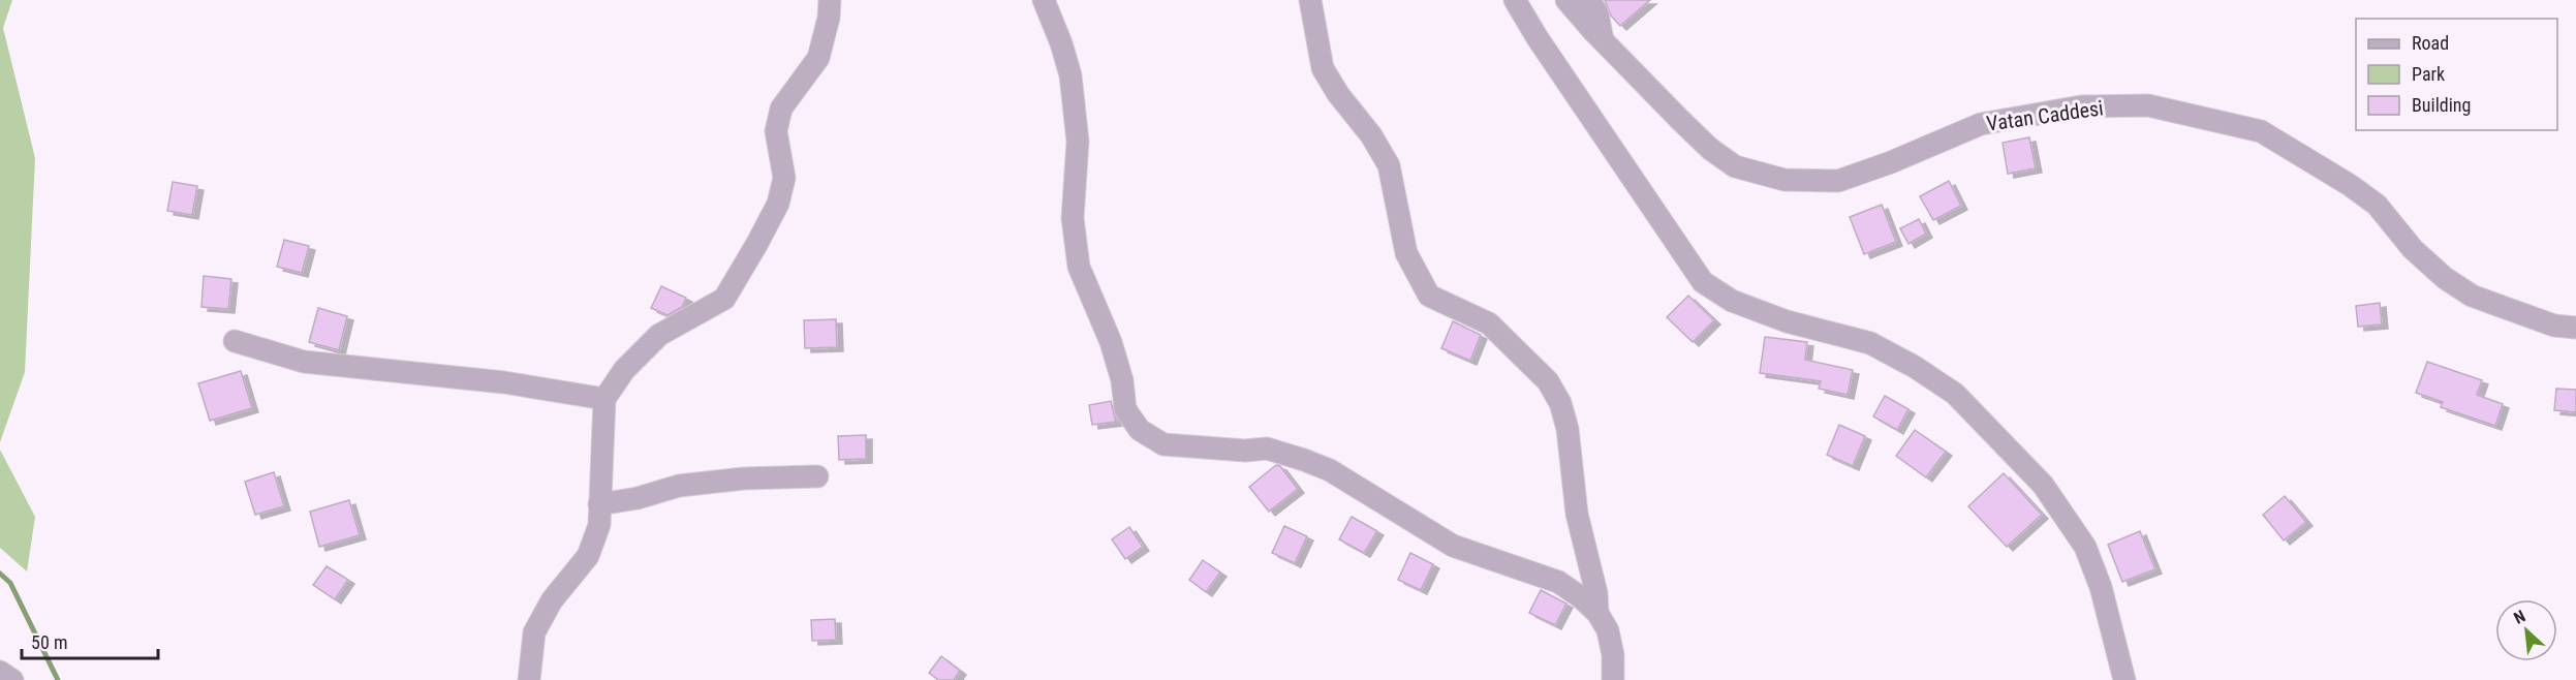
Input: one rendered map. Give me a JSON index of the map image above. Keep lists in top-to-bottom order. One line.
{"streets":{"street":["Vatan Caddesi"]},"legend":["Road","Park","Building"],"scale_bar":"50 m","north":"top left"}
